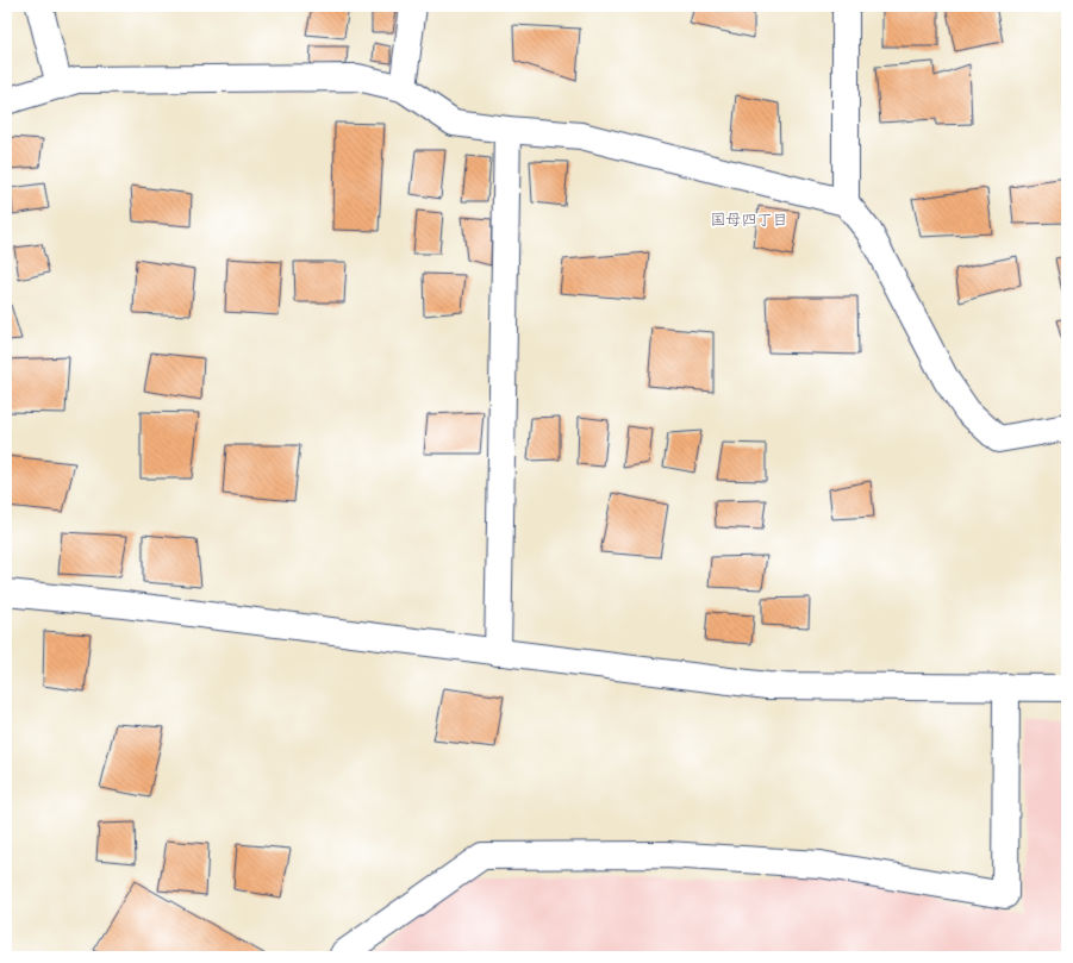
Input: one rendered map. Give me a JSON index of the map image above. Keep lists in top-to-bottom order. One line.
{"districts":["国母四丁目"]}
